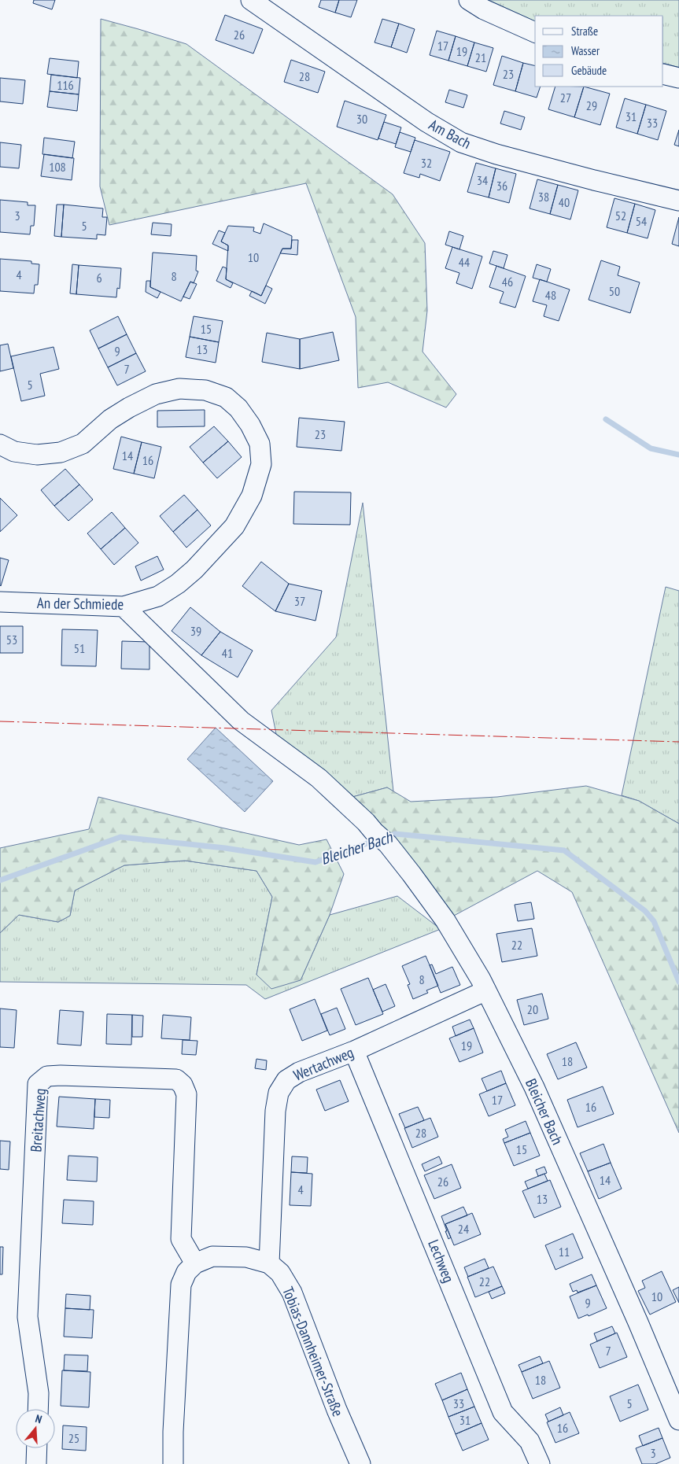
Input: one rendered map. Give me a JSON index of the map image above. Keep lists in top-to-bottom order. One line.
{"streets":{"street":["Am Bach","An der Schmiede","Wertachweg","Bleicher Bach","Breitachweg","Lechweg","Tobias-Dannheimer-Straße"]},"crossings":[["An der Schmiede","Bleicher Bach"],["Wertachweg","Bleicher Bach"],["Wertachweg","Lechweg"],["Wertachweg","Tobias-Dannheimer-Straße"],["Breitachweg","Tobias-Dannheimer-Straße"]],"water":["Bleicher Bach"],"house_numbers":["26","17","19","21","23","28","116","27","29","31","30","33","32","108","34","36","38","40","3","52","54","5","10","44","4","8","6","46","50","48","15","13","9","7","5","23","14","16","37","39","53","51","41","22","8","20","19","18","17","16","28","15","14","26","4","13","24","11","22","10","9","7","18","33","5","31","16","25","3"],"legend":["Straße","Wasser","Gebäude"],"north":"top"}
